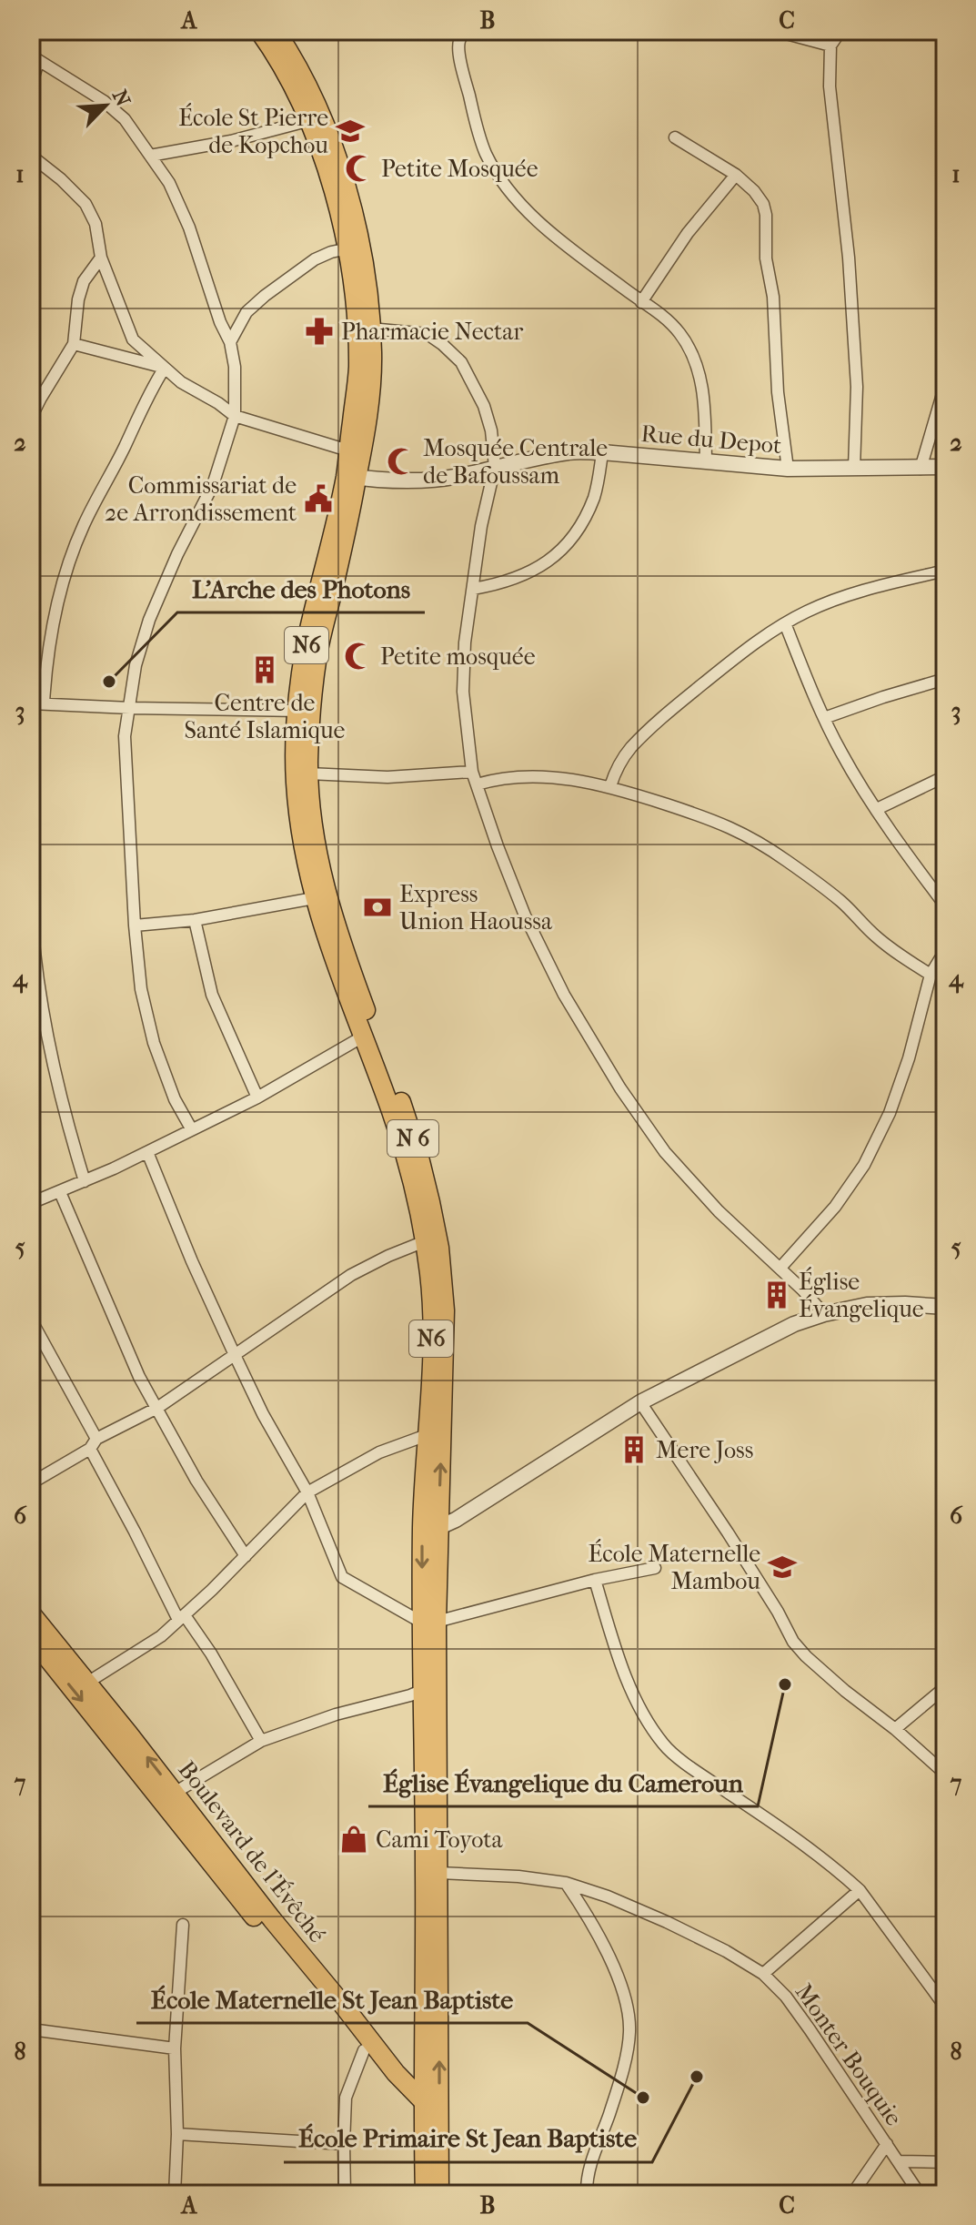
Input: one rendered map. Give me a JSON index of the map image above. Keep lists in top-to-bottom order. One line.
{"streets":{"main road":["N6","N 6","Boulevard de l'Évêché"],"street":["Rue du Depot","Monter Bouquie"]},"crossings":[["Rue du Depot","N6"],["N6","N 6"],["N6","Boulevard de l'Évêché"],["N6","Monter Bouquie"]],"places":{"school or university":["École St Pierre de Kopchou","École Maternelle Mambou"],"mosque":["Petite Mosquée","Mosquée Centrale de Bafoussam","Petite mosquée"],"pharmacy":["Pharmacie Nectar"],"public building":["Commissariat de 2e Arrondissement"],"building":["Centre de Santé Islamique","Église Évangelique","Mere Joss"],"other":["L'Arche des Photons","Église Évangelique du Cameroun","École Primaire St Jean Baptiste","École Maternelle St Jean Baptiste"],"bank":["Express Union Haoussa"],"shop":["Cami Toyota"]},"north":"top right","grid":{"columns":["A","B","C"],"rows":["1","2","3","4","5","6","7","8"]}}
